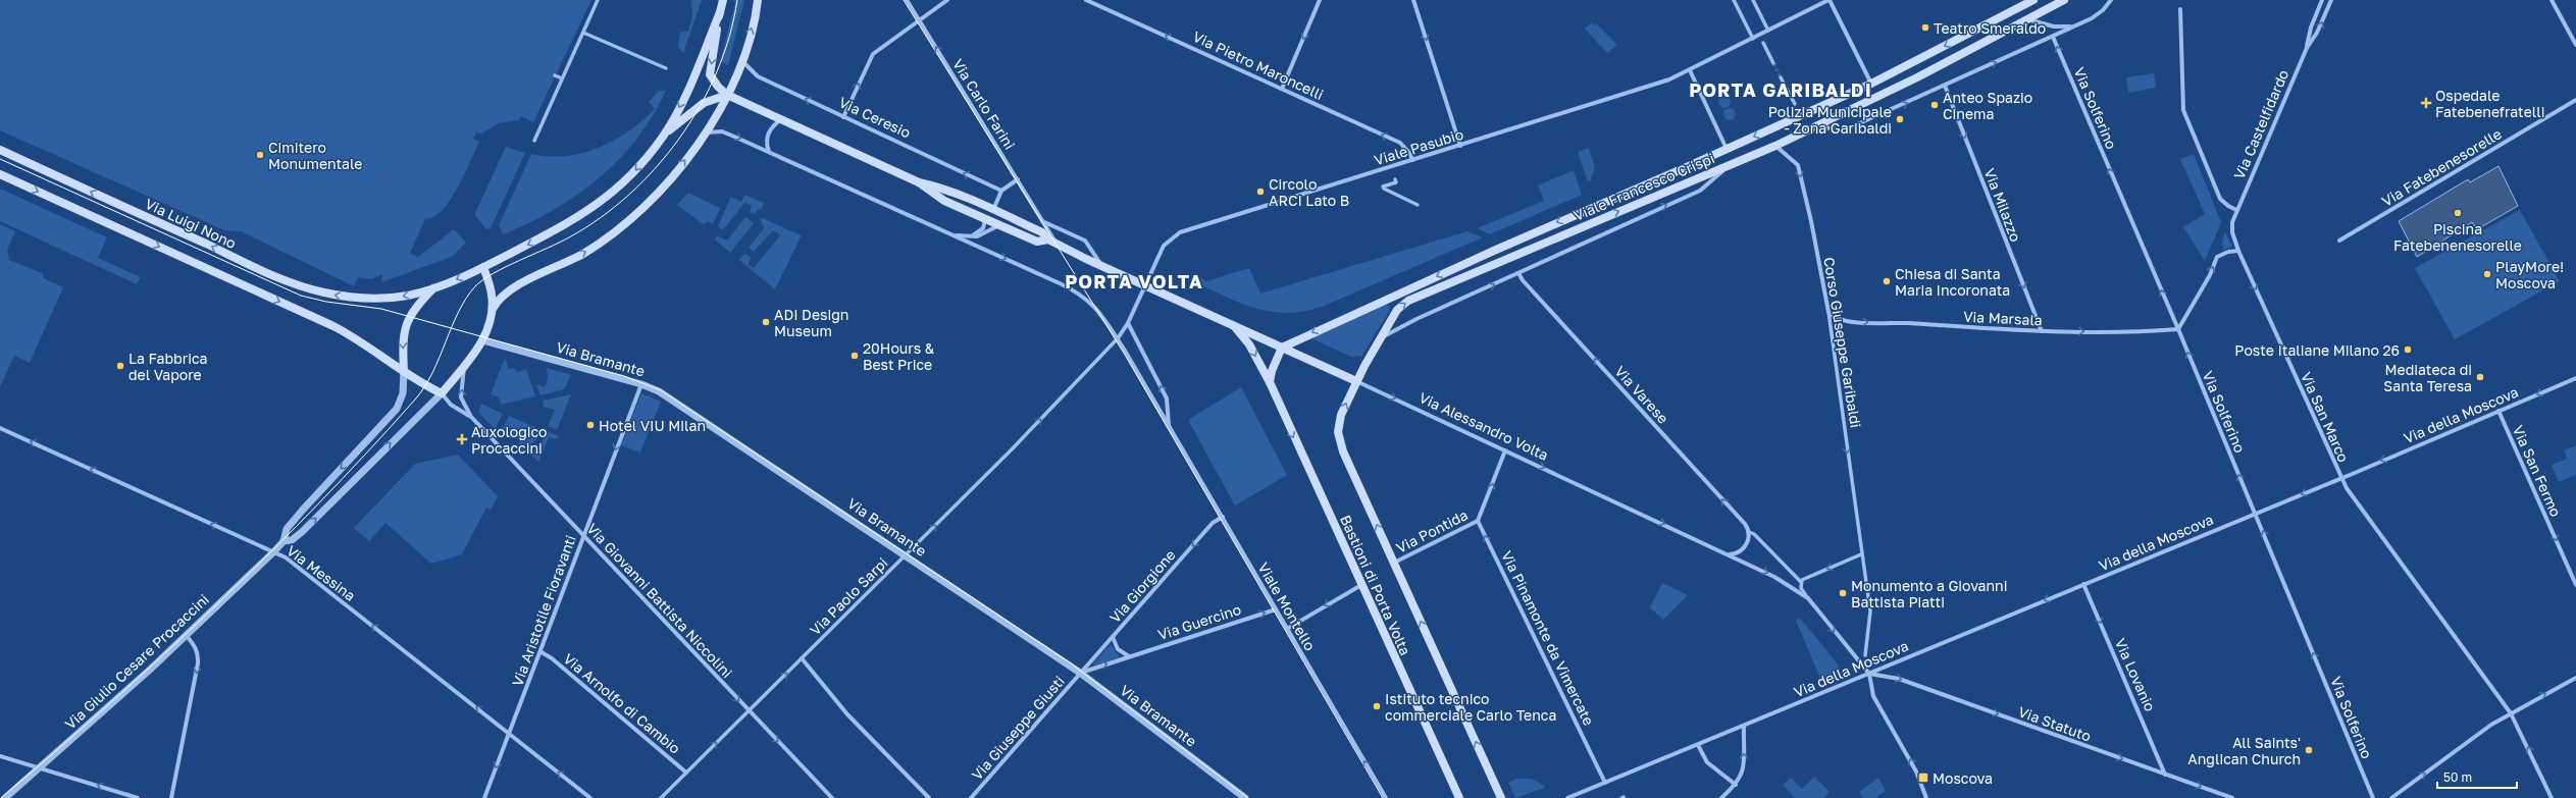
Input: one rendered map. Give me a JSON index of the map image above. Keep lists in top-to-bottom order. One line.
{"streets":{"main road":["Viale Francesco Crispi","Via Luigi Nono","Via Alessandro Volta","Bastioni di Porta Volta"],"street":["Via Pietro Maroncelli","Via Carlo Farini","Via Solferino","Via Ceresio","Via Castelfidardo","Viale Pasubio","Via Fatebenesorelle","Via Milazzo","Via Marsala","Corso Giuseppe Garibaldi","Via Bramante","Via Varese","Via della Moscova","Via San Marco","Via San Fermo","Via Pontida","Via Messina","Via Giorgione","Via Paolo Sarpi","Via Giovanni Battista Niccolini","Viale Montello","Via Aristotile Fioravanti","Via Guercino","Via Pinamonte da Vimercate","Via Giulio Cesare Procaccini","Via Lovanio","Via Arnolfo di Cambio","Via Statuto","Via Giuseppe Giusti"]},"crossings":[["Via Pietro Maroncelli","Viale Pasubio"],["Via Carlo Farini","Via Alessandro Volta"],["Via Solferino","Via Marsala"],["Via Solferino","Via della Moscova"],["Via Castelfidardo","Via San Marco"],["Viale Pasubio","Via Alessandro Volta"],["Viale Francesco Crispi","Via Varese"],["Viale Francesco Crispi","Via Alessandro Volta"],["Viale Francesco Crispi","Bastioni di Porta Volta"],["Via Milazzo","Via Marsala"],["Via Marsala","Corso Giuseppe Garibaldi"],["Via Bramante","Via Giorgione"],["Via Bramante","Via Paolo Sarpi"],["Via Bramante","Via Aristotile Fioravanti"],["Via Bramante","Via Guercino"],["Via Bramante","Via Giuseppe Giusti"],["Via della Moscova","Via San Marco"],["Via della Moscova","Via Alessandro Volta"],["Via della Moscova","Via San Fermo"],["Via della Moscova","Via Pinamonte da Vimercate"],["Via della Moscova","Via Lovanio"],["Via della Moscova","Via Statuto"],["Via Alessandro Volta","Via Pontida"],["Via Alessandro Volta","Bastioni di Porta Volta"],["Via Alessandro Volta","Via Statuto"],["Via Pontida","Bastioni di Porta Volta"],["Via Pontida","Via Pinamonte da Vimercate"],["Via Messina","Via Aristotile Fioravanti"],["Via Messina","Via Giulio Cesare Procaccini"],["Via Giorgione","Viale Montello"],["Via Giorgione","Via Guercino"],["Via Giorgione","Via Giuseppe Giusti"],["Via Paolo Sarpi","Via Giovanni Battista Niccolini"],["Via Paolo Sarpi","Viale Montello"],["Via Paolo Sarpi","Via Arnolfo di Cambio"],["Via Giovanni Battista Niccolini","Via Aristotile Fioravanti"],["Viale Montello","Via Guercino"],["Via Aristotile Fioravanti","Via Arnolfo di Cambio"],["Via Guercino","Via Giuseppe Giusti"],["Via Lovanio","Via Statuto"]],"one_way":["Via Pietro Maroncelli","Via Carlo Farini","Via Solferino","Via Ceresio","Via Milazzo","Via Luigi Nono","Via Marsala","Corso Giuseppe Garibaldi","Via Varese","Via della Moscova","Via Alessandro Volta","Via San Fermo","Via Pontida","Via Messina","Via Giorgione","Via Paolo Sarpi","Via Giovanni Battista Niccolini","Via Aristotile Fioravanti","Via Guercino","Via Pinamonte da Vimercate","Via Lovanio","Via Statuto"],"districts":["PORTA GARIBALDI","PORTA VOLTA"],"places":{"other":["Teatro Smeraldo","Anteo Spazio Cinema","Polizia Municipale - Zona Garibaldi","Cimitero Monumentale","Circolo ARCI Lato B","Piscina Fatebenenesorelle","PlayMore! Moscova","Chiesa di Santa Maria Incoronata","ADI Design Museum","Poste Italiane Milano 26","20Hours & Best Price","La Fabbrica del Vapore","Mediateca di Santa Teresa","Hotel VIU Milan","Monumento a Giovanni Battista Piatti","Istituto tecnico commerciale Carlo Tenca","All Saints' Anglican Church"],"health":["Ospedale Fatebenefratelli","Auxologico Procaccini"],"transit":["Moscova"]},"scale_bar":"50 m"}
